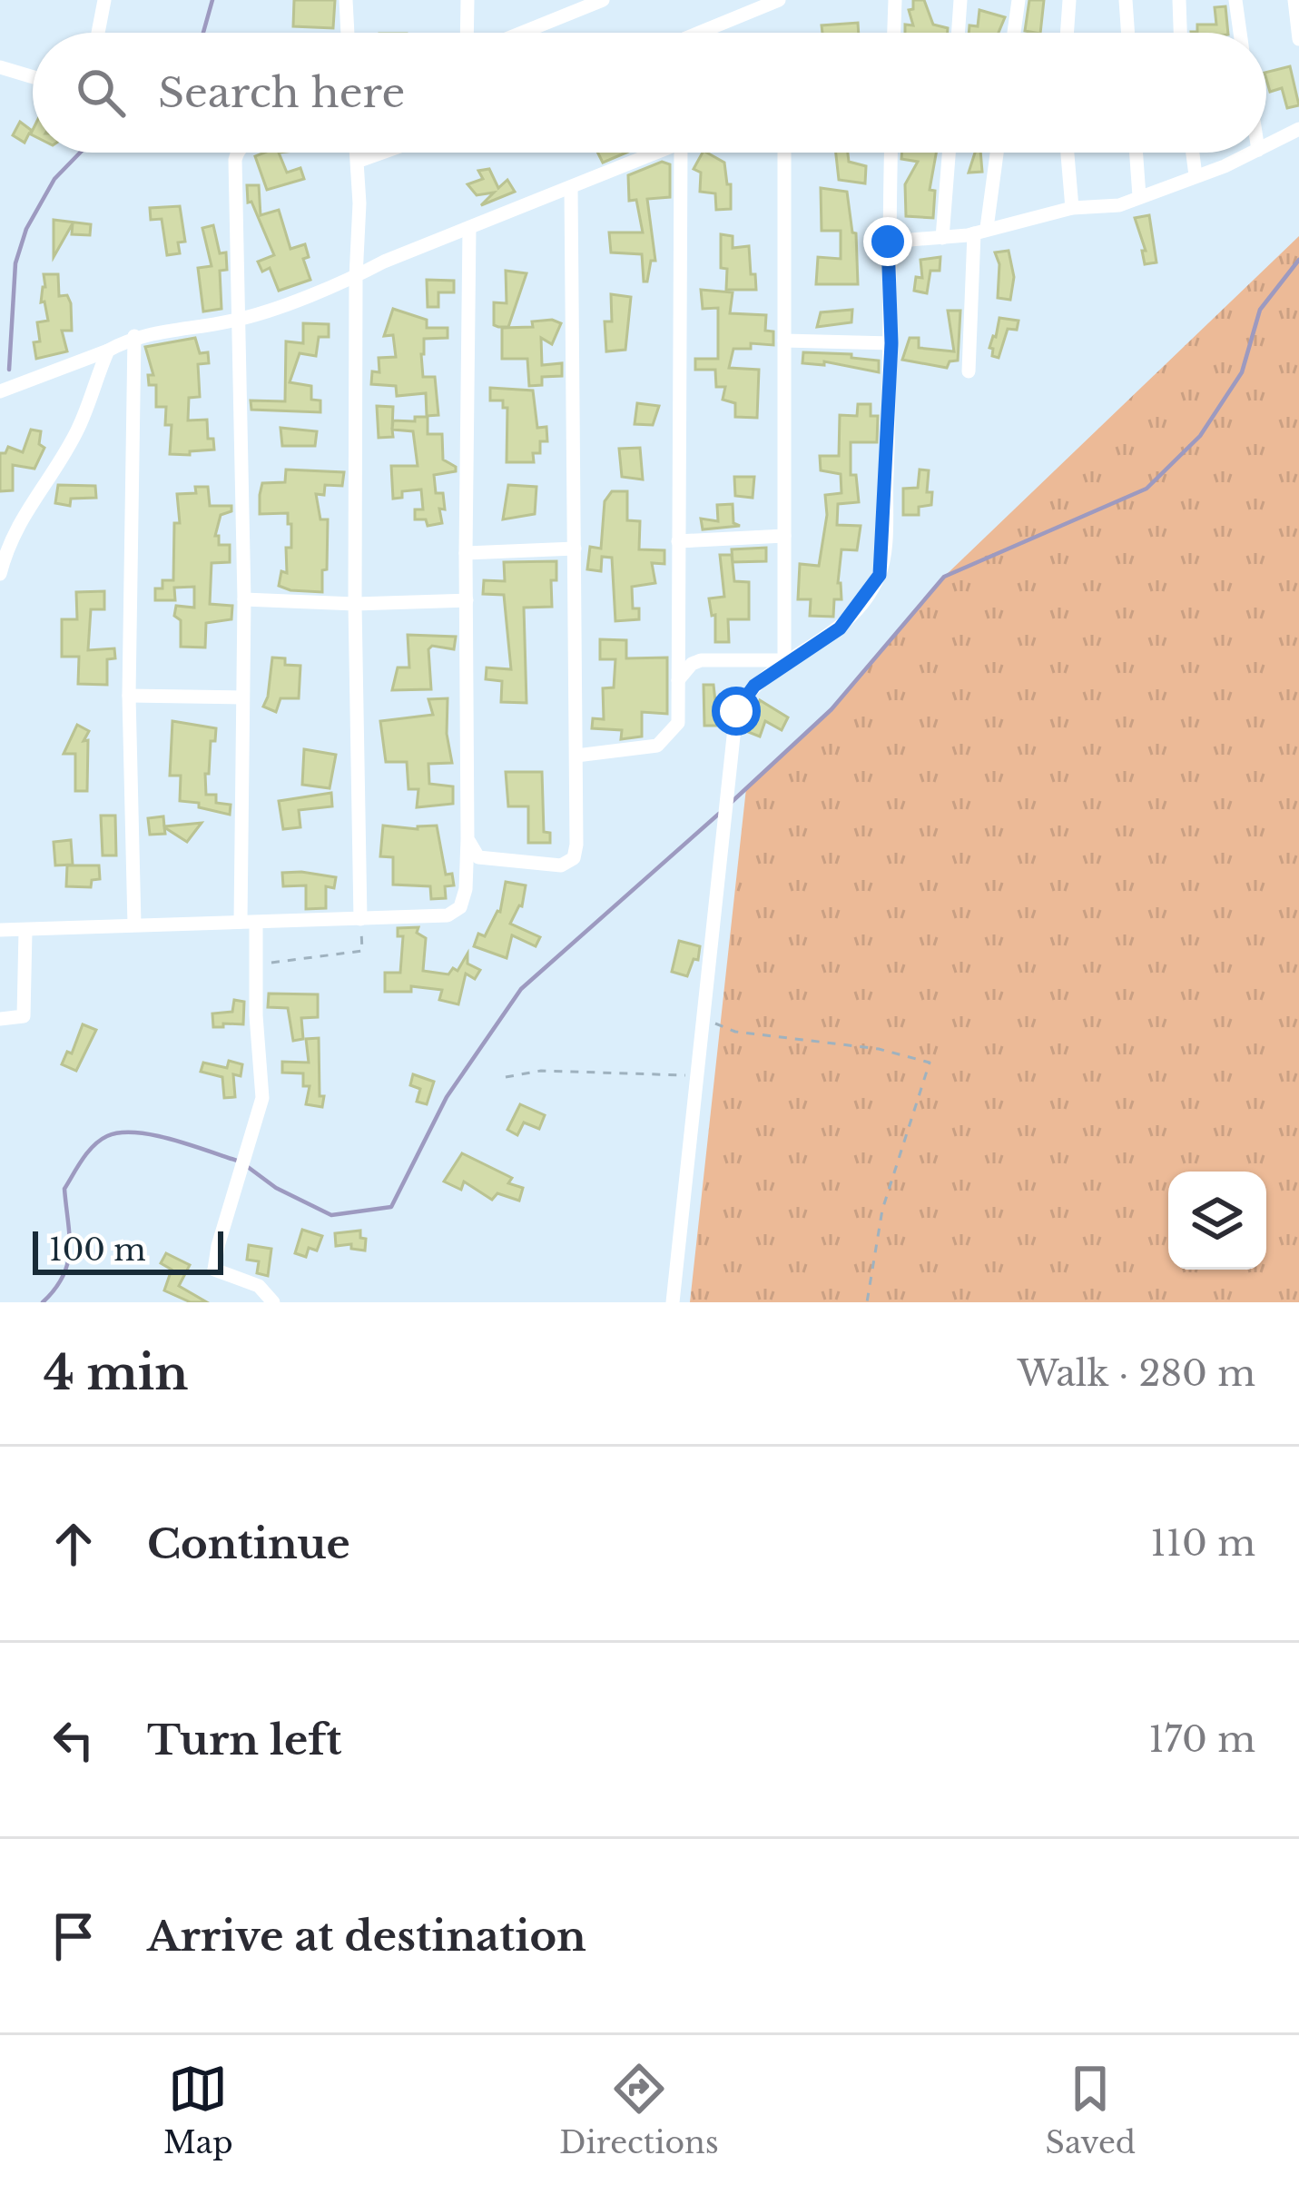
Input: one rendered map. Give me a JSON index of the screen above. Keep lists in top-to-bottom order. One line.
{"scale_bar":"100 m","page":{"search":"Search here","scale":"100 m","heading":["4 min","Walk · 280 m"],"list":[["Continue","110 m"],["Turn left","170 m"],"Arrive at destination"],"nav":["Map","Directions","Saved"]}}
